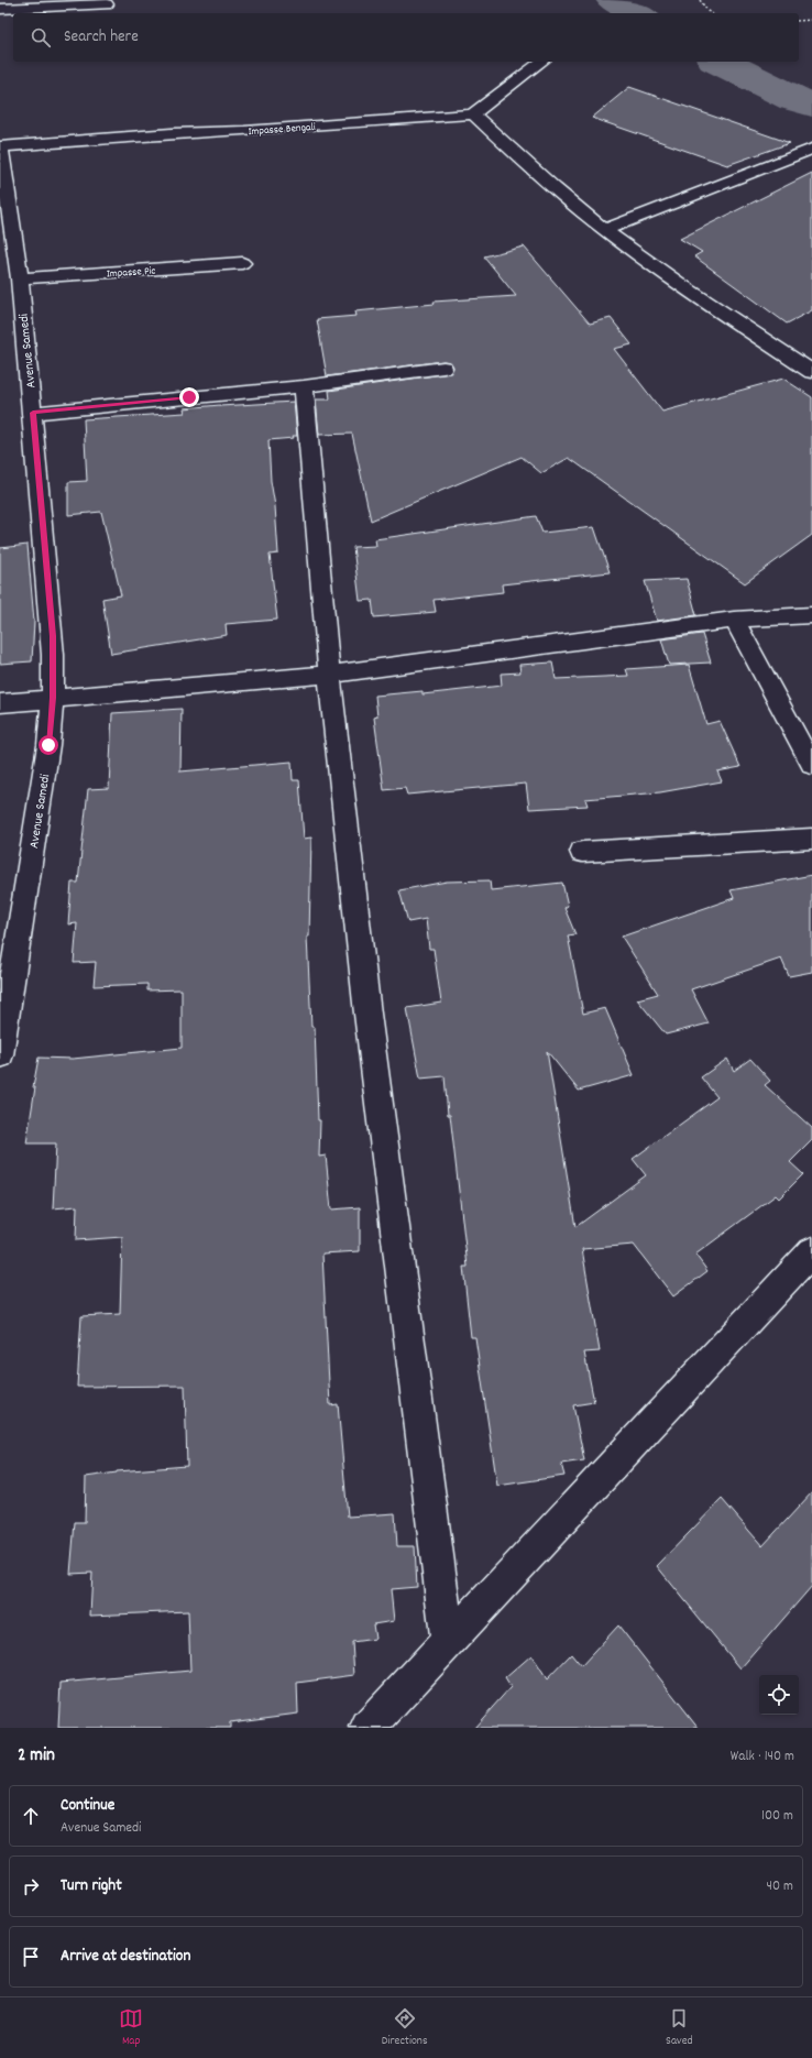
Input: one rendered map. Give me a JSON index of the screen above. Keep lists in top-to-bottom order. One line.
{"streets":{"street":["Impasse Bengali","Impasse Pic","Avenue Samedi"]},"crossings":[["Impasse Bengali","Avenue Samedi"],["Impasse Pic","Avenue Samedi"]],"page":{"search":"Search here","heading":["2 min","Walk · 140 m"],"list":[["Continue","Avenue Samedi","100 m"],["Turn right","40 m"],"Arrive at destination"],"nav":["Map","Directions","Saved"]}}
